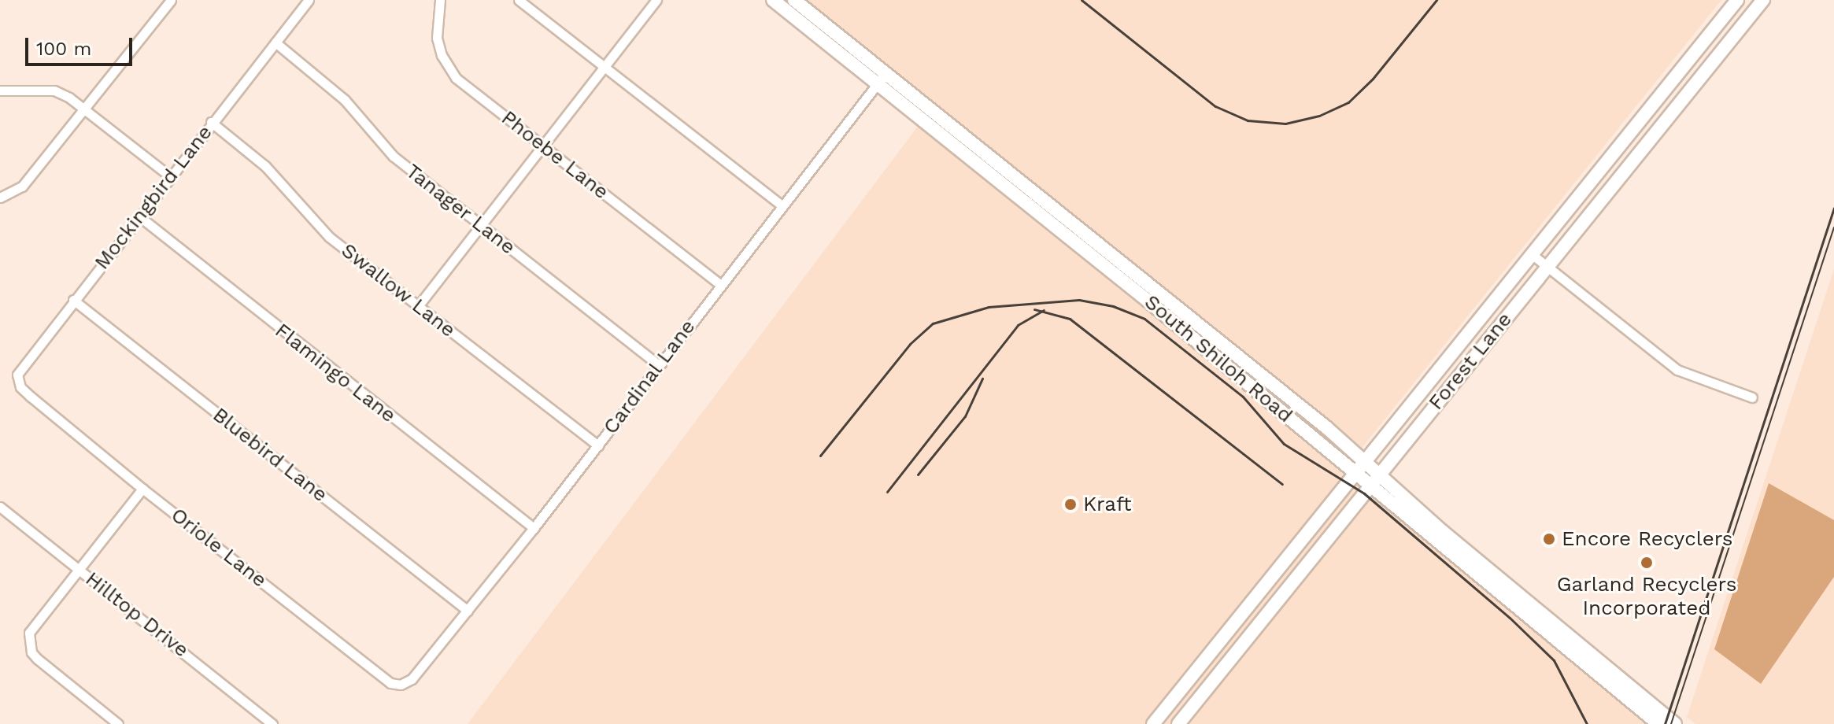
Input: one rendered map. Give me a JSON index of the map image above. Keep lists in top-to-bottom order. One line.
{"streets":{"main road":["South Shiloh Road","Forest Lane"],"street":["Phoebe Lane","Mockingbird Lane","Tanager Lane","Swallow Lane","Flamingo Lane","Cardinal Lane","Bluebird Lane","Oriole Lane","Hilltop Drive"]},"crossings":[["Phoebe Lane","Cardinal Lane"],["Mockingbird Lane","Tanager Lane"],["Mockingbird Lane","Swallow Lane"],["Mockingbird Lane","Flamingo Lane"],["Mockingbird Lane","Bluebird Lane"],["Mockingbird Lane","Oriole Lane"],["Tanager Lane","Cardinal Lane"],["Swallow Lane","Cardinal Lane"],["South Shiloh Road","Forest Lane"],["South Shiloh Road","Cardinal Lane"],["Flamingo Lane","Cardinal Lane"],["Cardinal Lane","Bluebird Lane"],["Cardinal Lane","Oriole Lane"]],"places":["Kraft","Encore Recyclers","Garland Recyclers Incorporated"],"scale_bar":"100 m"}
